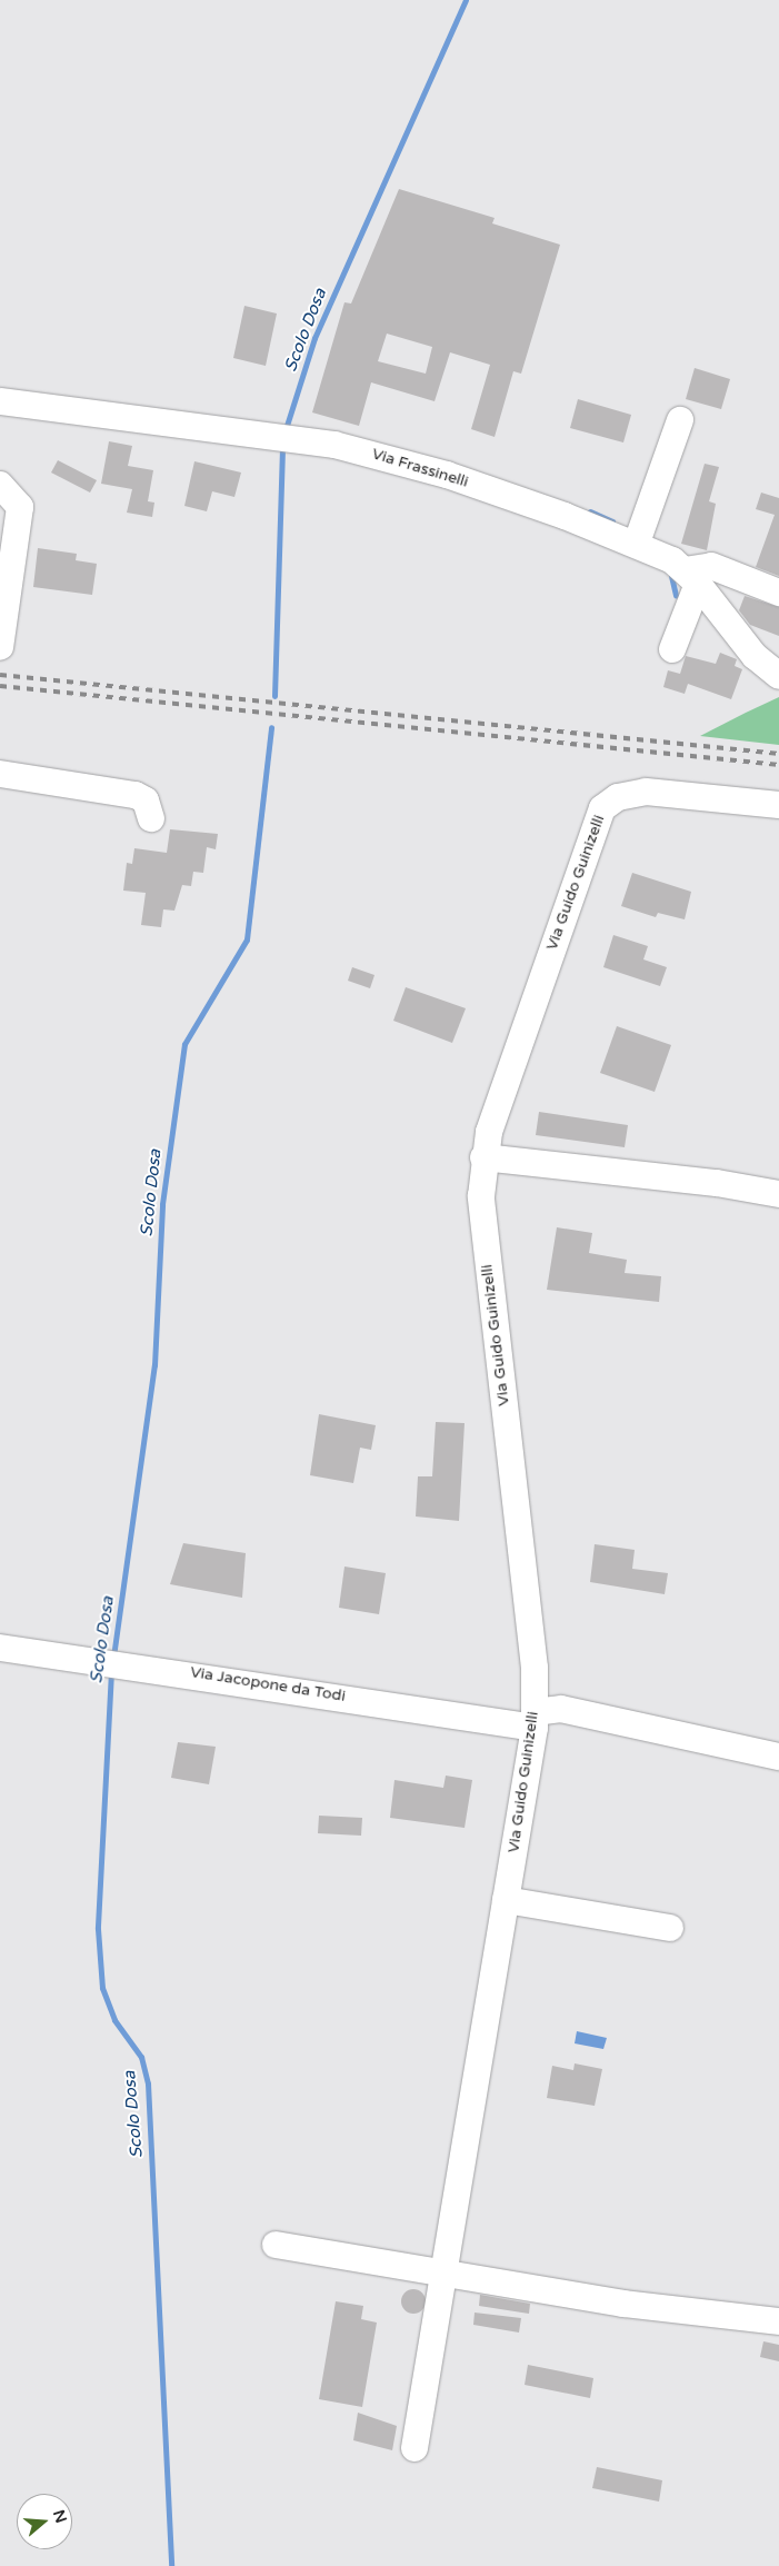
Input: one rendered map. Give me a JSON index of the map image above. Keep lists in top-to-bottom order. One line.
{"streets":{"street":["Via Frassinelli","Via Guido Guinizelli","Via Jacopone da Todi"]},"crossings":[["Via Guido Guinizelli","Via Jacopone da Todi"]],"water":["Scolo Dosa"],"north":"right"}
